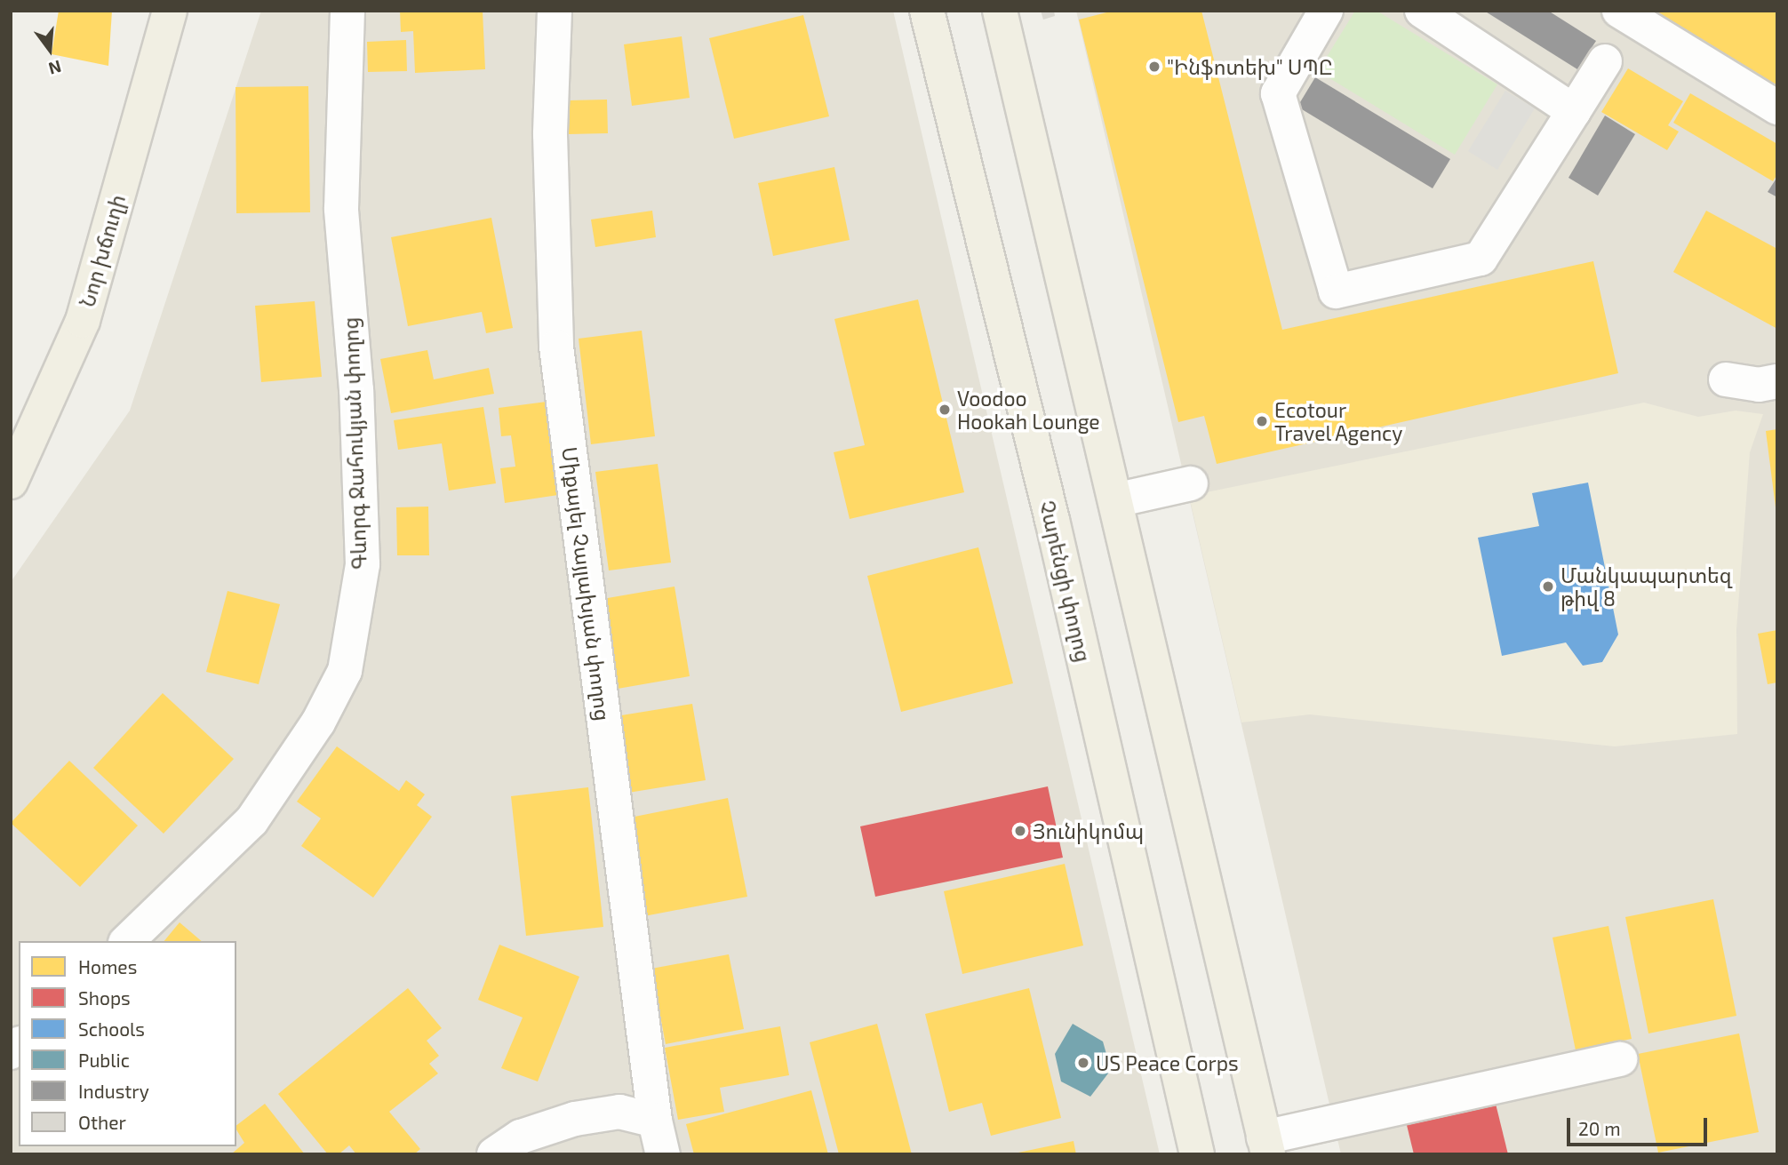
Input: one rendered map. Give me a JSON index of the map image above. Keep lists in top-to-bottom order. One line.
{"streets":{"main road":["Նոր խճուղի","Չարենցի փողոց"],"street":["Գևորգ Ջահուկյան փողոց","Միքայել Չայլախյան փողոց"]},"places":["\"Ինֆոտեխ\" ՍՊԸ","Voodoo Hookah Lounge","Ecotour Travel Agency","Մանկապարտեզ թիվ 8","Յունիկոմպ","US Peace Corps"],"legend":["Homes","Shops","Schools","Public","Industry","Other"],"scale_bar":"20 m","north":"bottom"}
